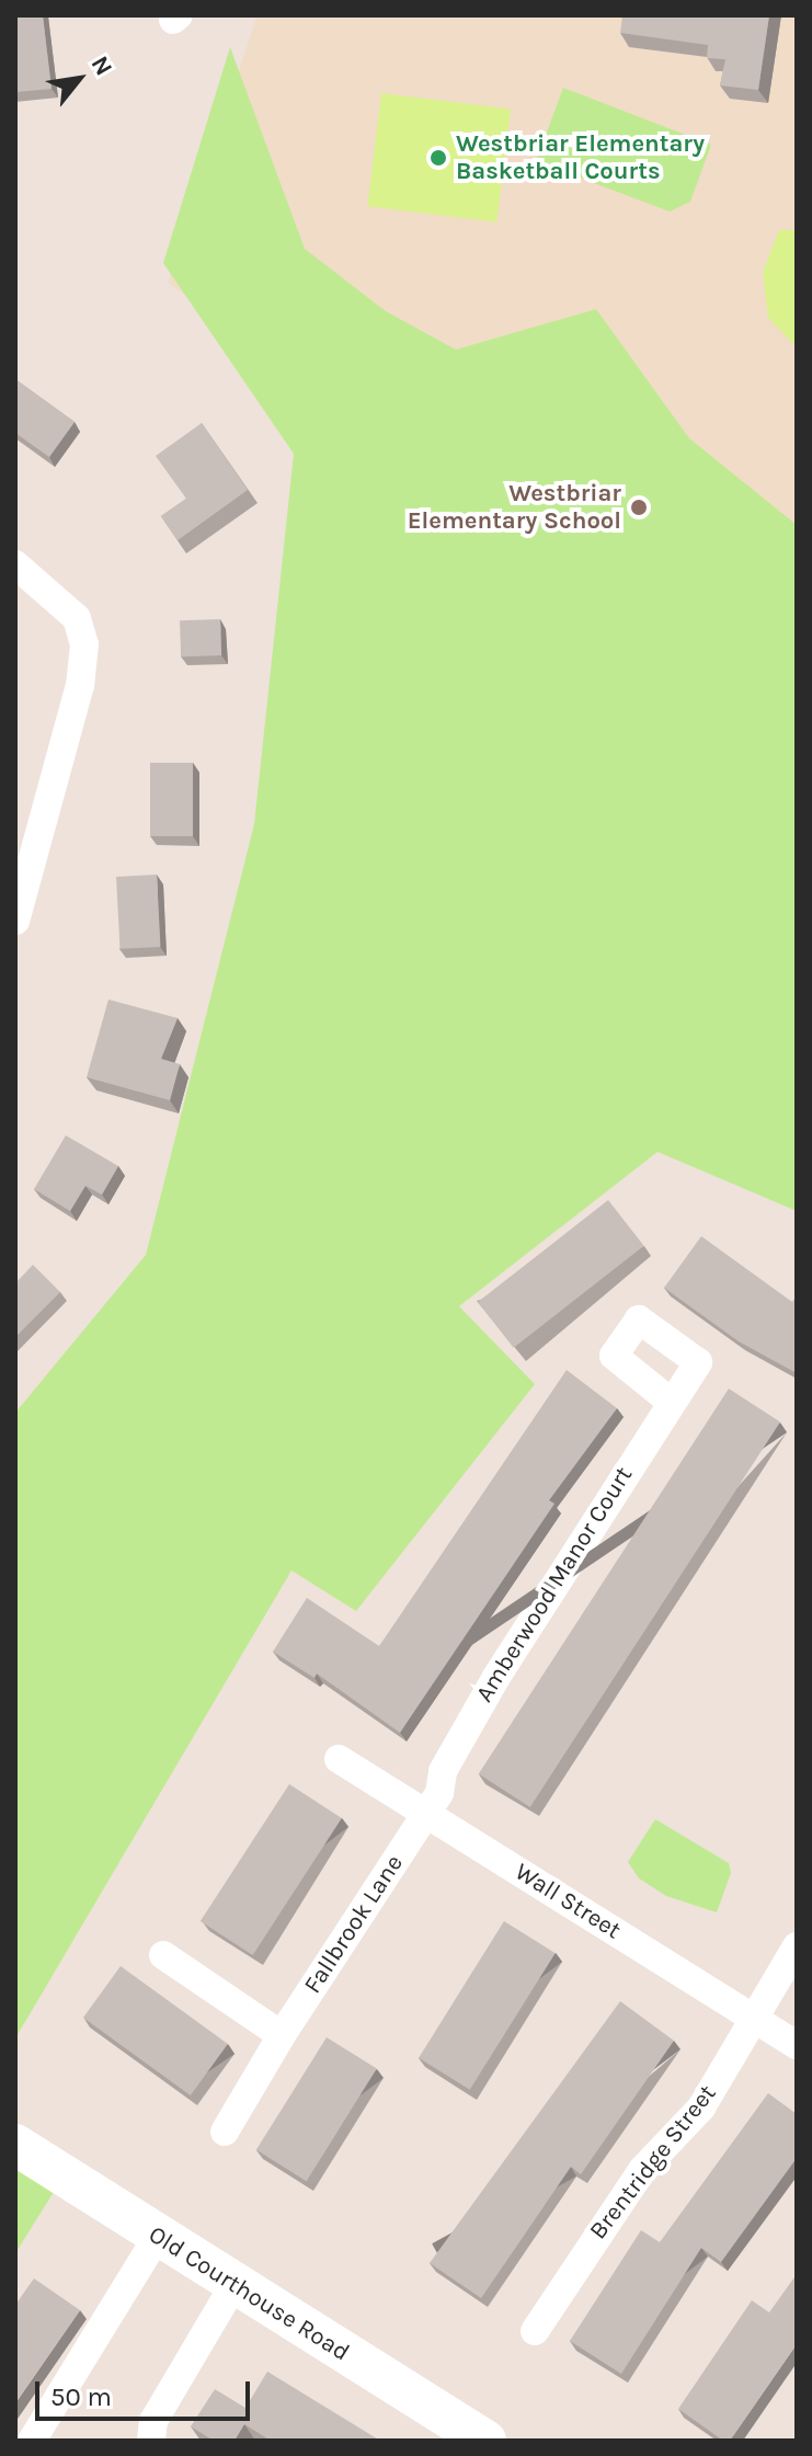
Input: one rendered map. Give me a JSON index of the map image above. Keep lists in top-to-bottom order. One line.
{"streets":{"street":["Amberwood Manor Court","Wall Street","Fallbrook Lane","Brentridge Street","Old Courthouse Road"]},"crossings":[["Amberwood Manor Court","Wall Street"],["Amberwood Manor Court","Fallbrook Lane"],["Wall Street","Fallbrook Lane"],["Wall Street","Brentridge Street"]],"places":["Westbriar Elementary Basketball Courts","Westbriar Elementary School"],"scale_bar":"50 m","north":"top right"}
